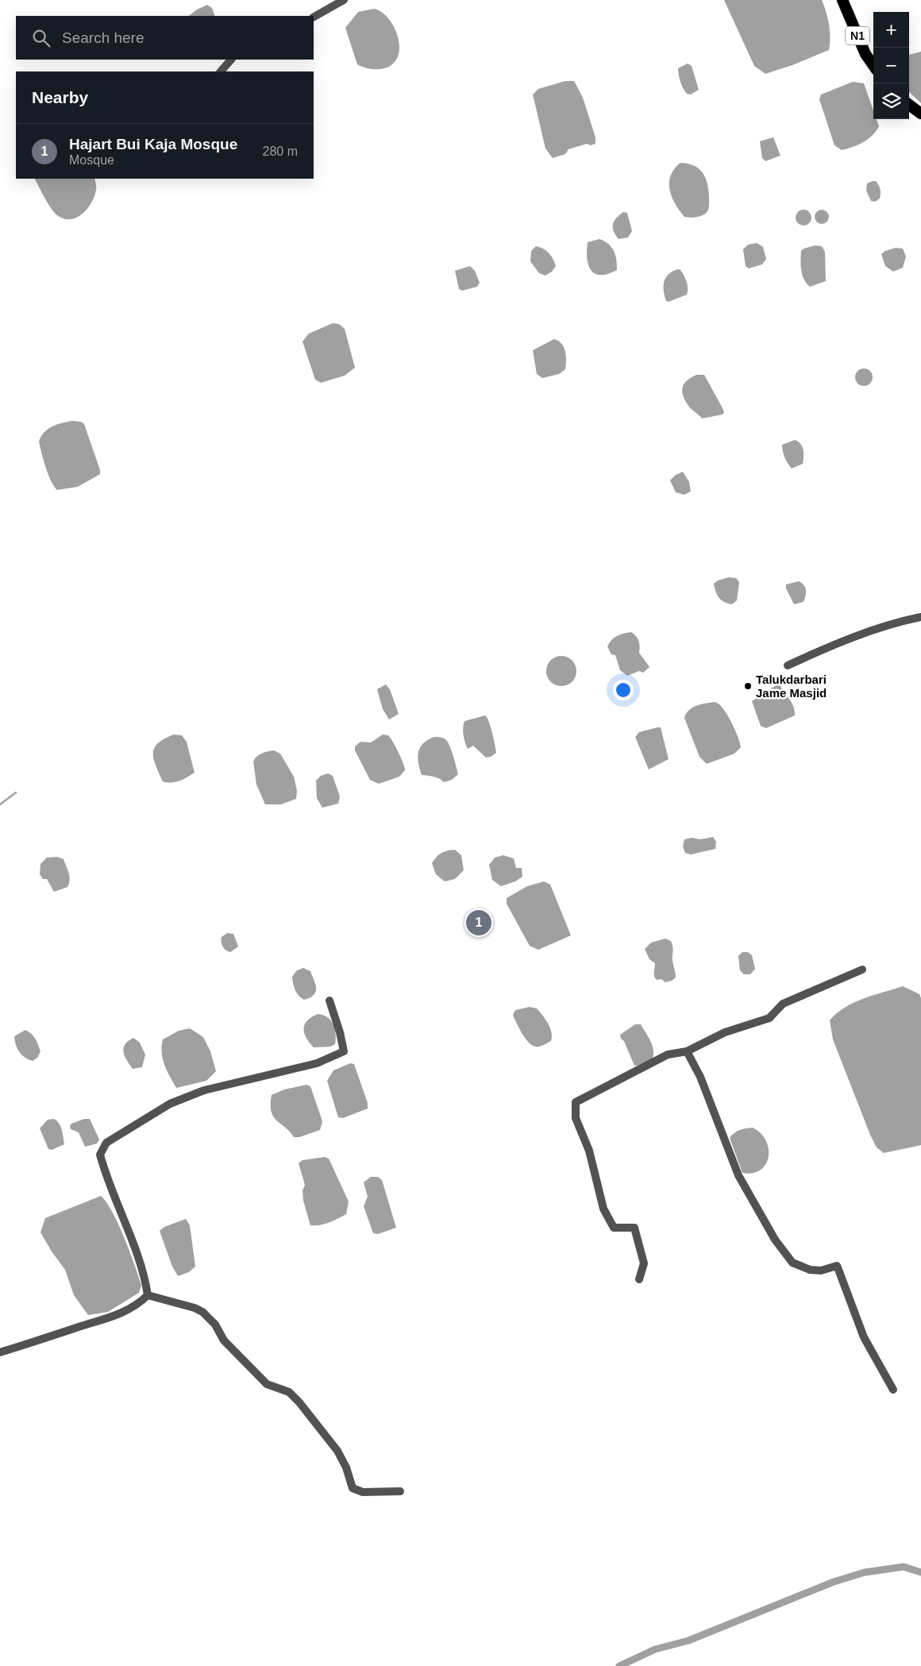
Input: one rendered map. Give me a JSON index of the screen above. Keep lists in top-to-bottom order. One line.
{"streets":{"highway":["N1"]},"places":["Talukdarbari Jame Masjid"],"page":{"map_buttons":["+","−"],"search":"Search here","heading":"Nearby","list":[{"mark":"1","name":"Hajart Bui Kaja Mosque","note":"Mosque","value":"280 m"}],"pins":"1"}}
